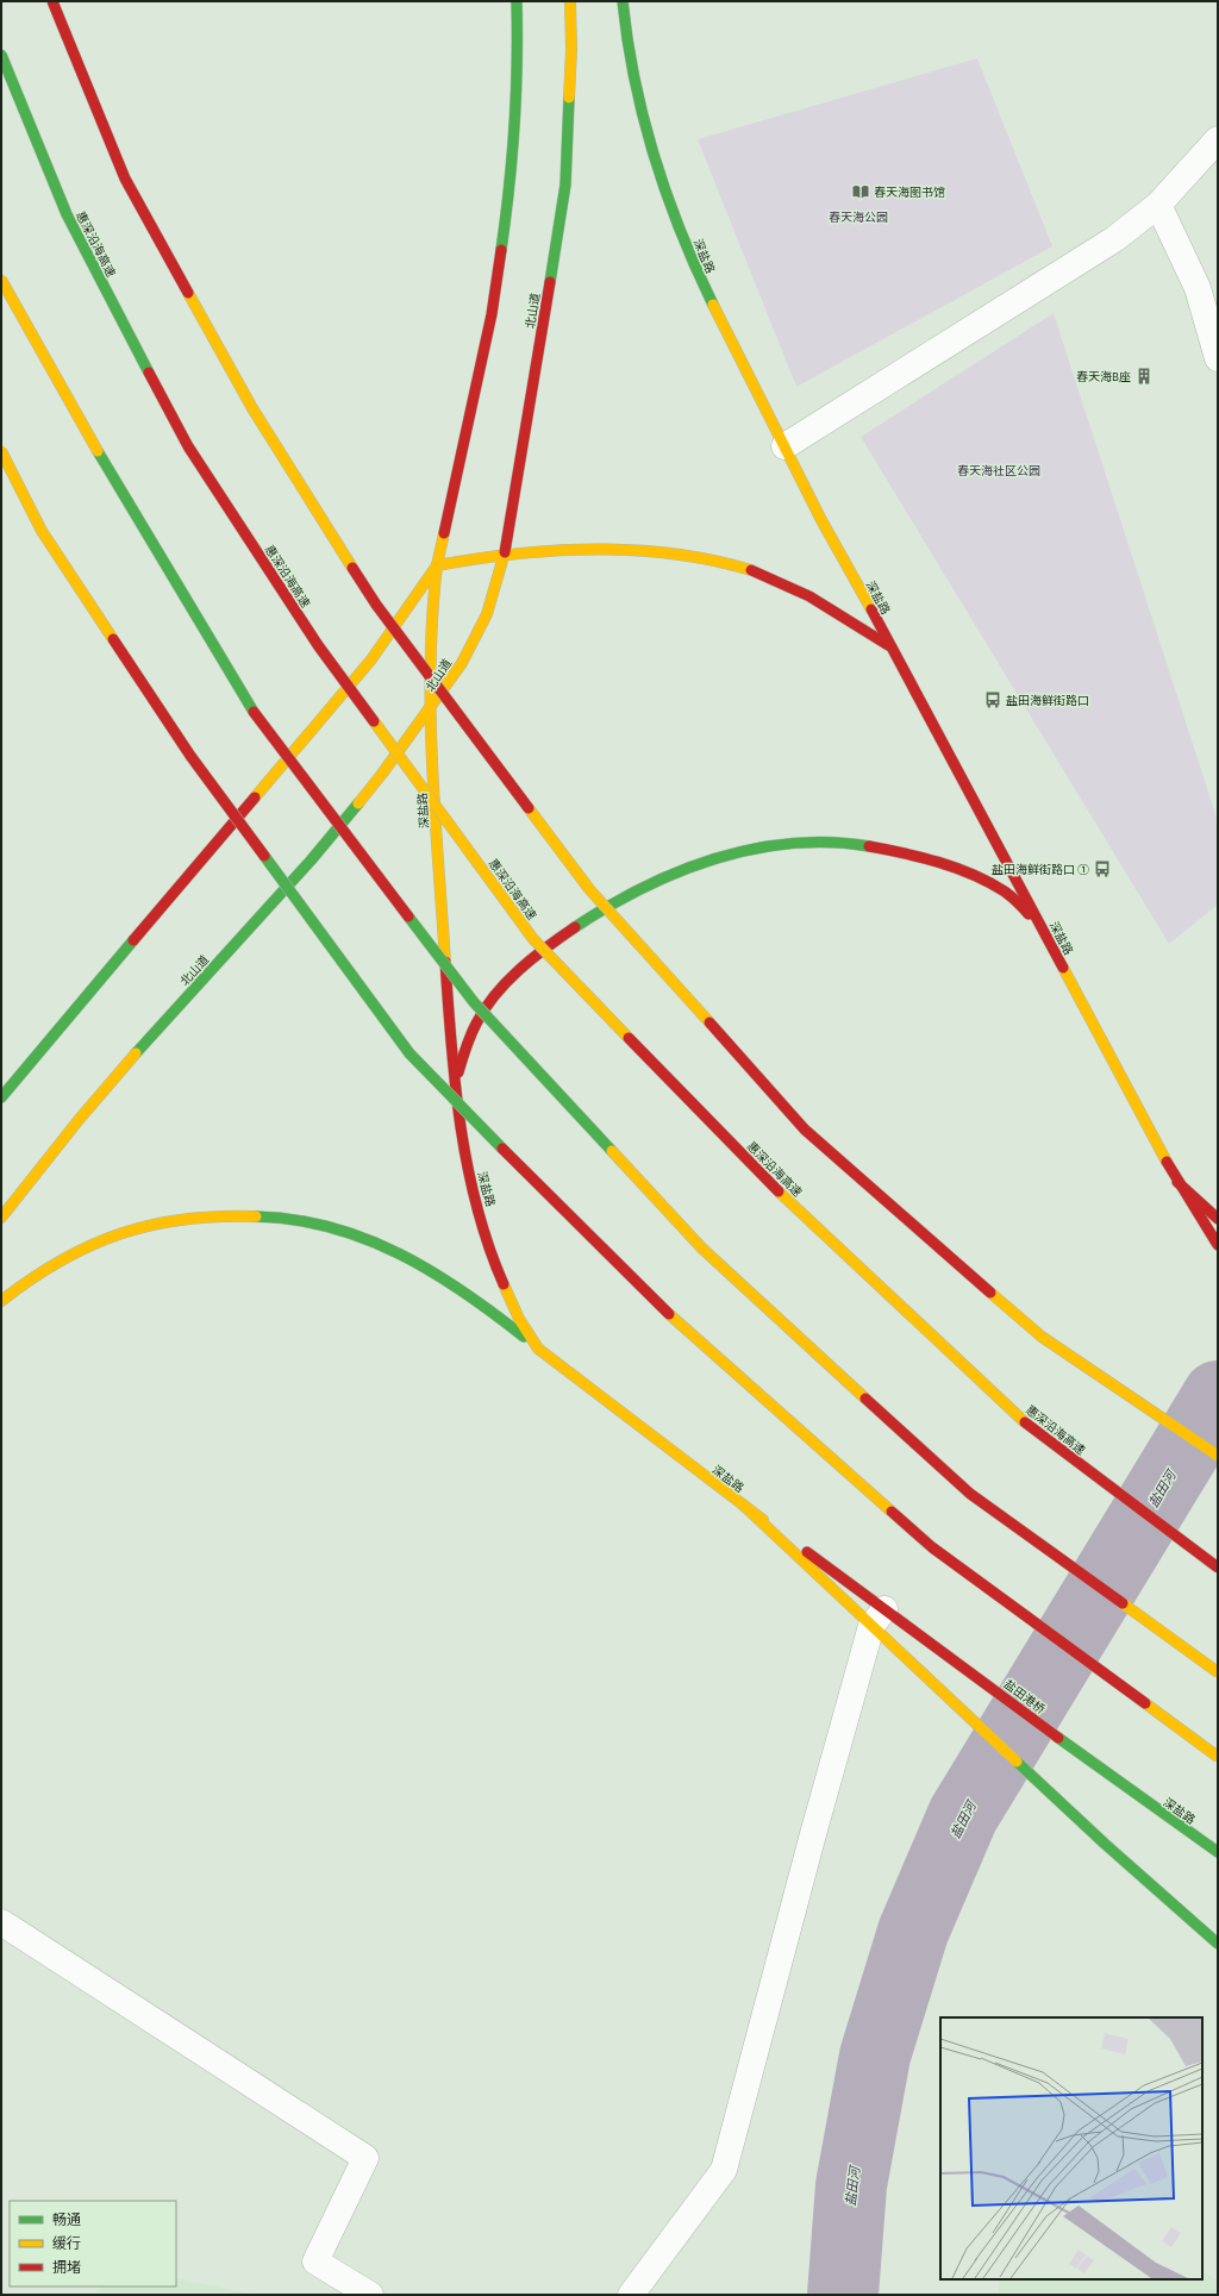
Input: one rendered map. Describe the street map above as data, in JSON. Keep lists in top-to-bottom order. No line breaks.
{"streets":{"main road":["惠深沿海高速","深盐路","北山道","盐田港桥"]},"crossings":[["深盐路","北山道"],["深盐路","盐田港桥"]],"water":["盐田河"],"parks":["春天海公园","春天海社区公园"],"places":{"library":["春天海图书馆"],"building":["春天海B座"],"bus stop":["盐田海鲜街路口","盐田海鲜街路口 ①"]},"legend":["畅通","缓行","拥堵"]}
